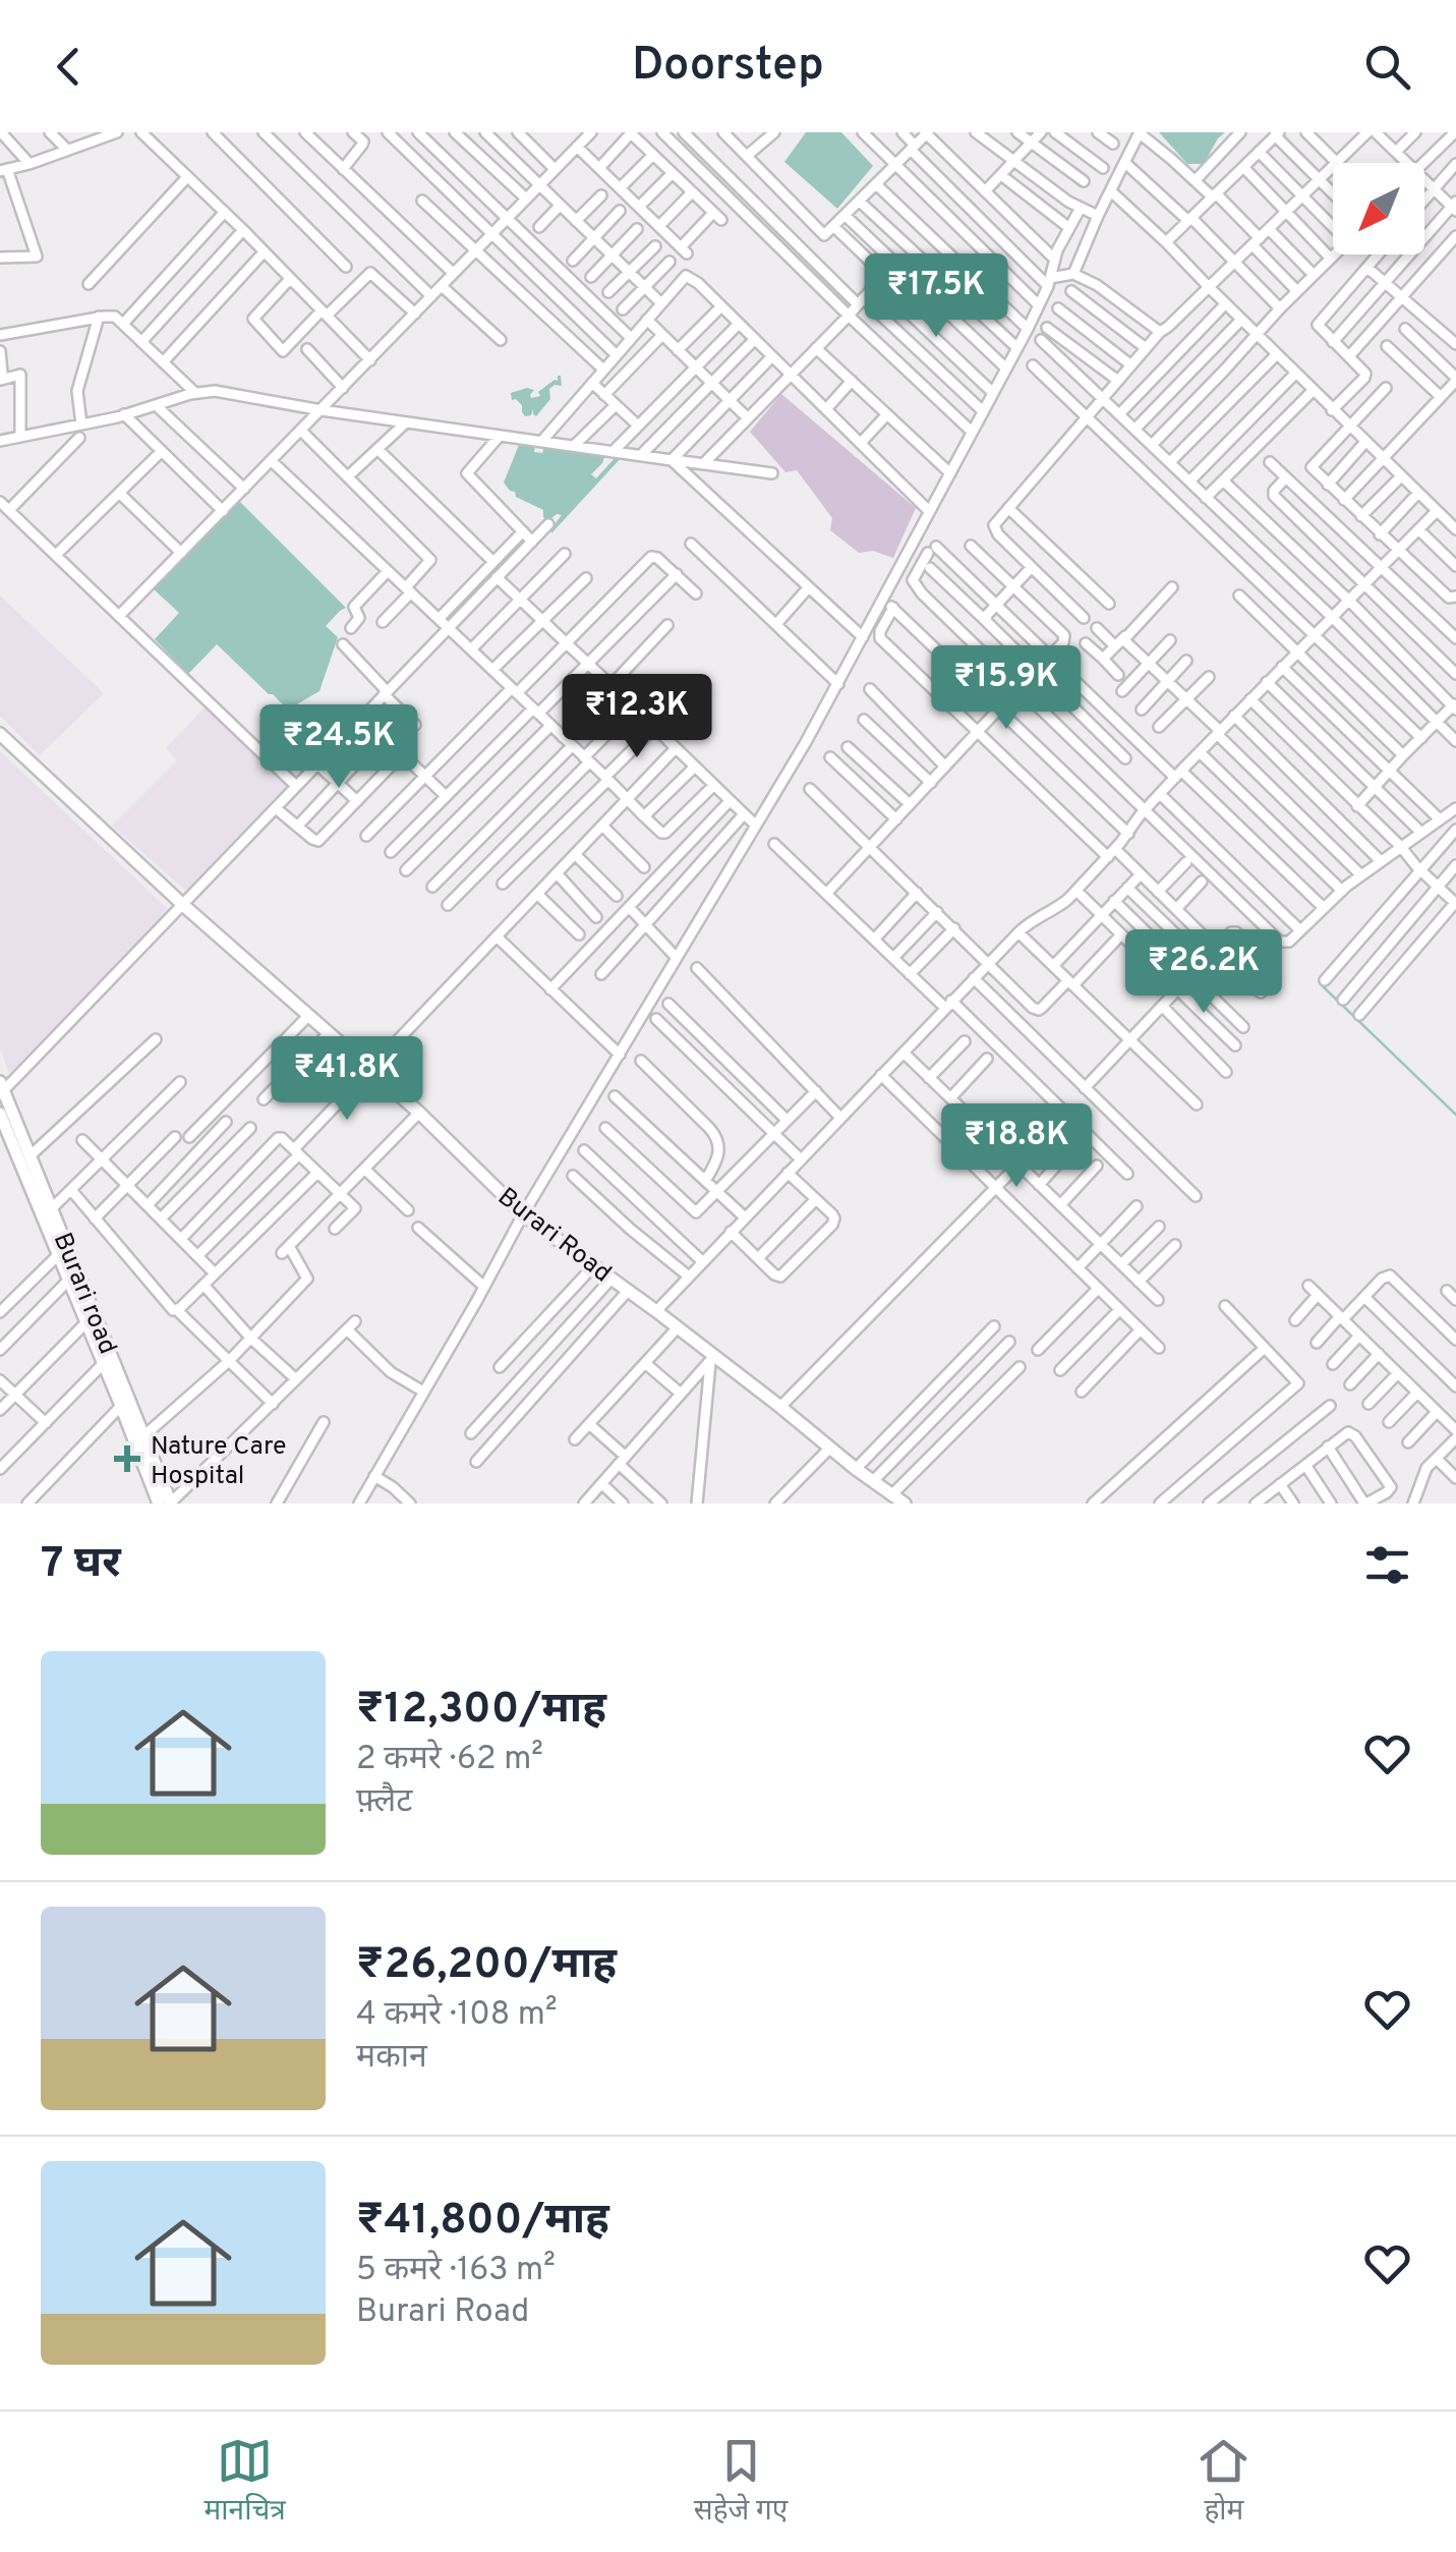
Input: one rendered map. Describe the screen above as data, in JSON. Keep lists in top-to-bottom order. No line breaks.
{"streets":{"main road":["Burari Road","Burari road"]},"places":{"health":["Nature Care Hospital"]},"north":"bottom left","page":{"header":"Doorstep","price":["₹17.5K","₹15.9K","₹12.3K","₹24.5K","₹26.2K","₹41.8K","₹18.8K"],"heading":"7 घर","list":[{"name":"₹12,300/माह","note":"2 कमरे · 62 m² · फ़्लैट"},{"name":"₹26,200/माह","note":"4 कमरे · 108 m² · मकान"},{"name":"₹41,800/माह","note":"5 कमरे · 163 m² · Burari Road"}],"tabs":["मानचित्र","सहेजे गए","होम"]}}
